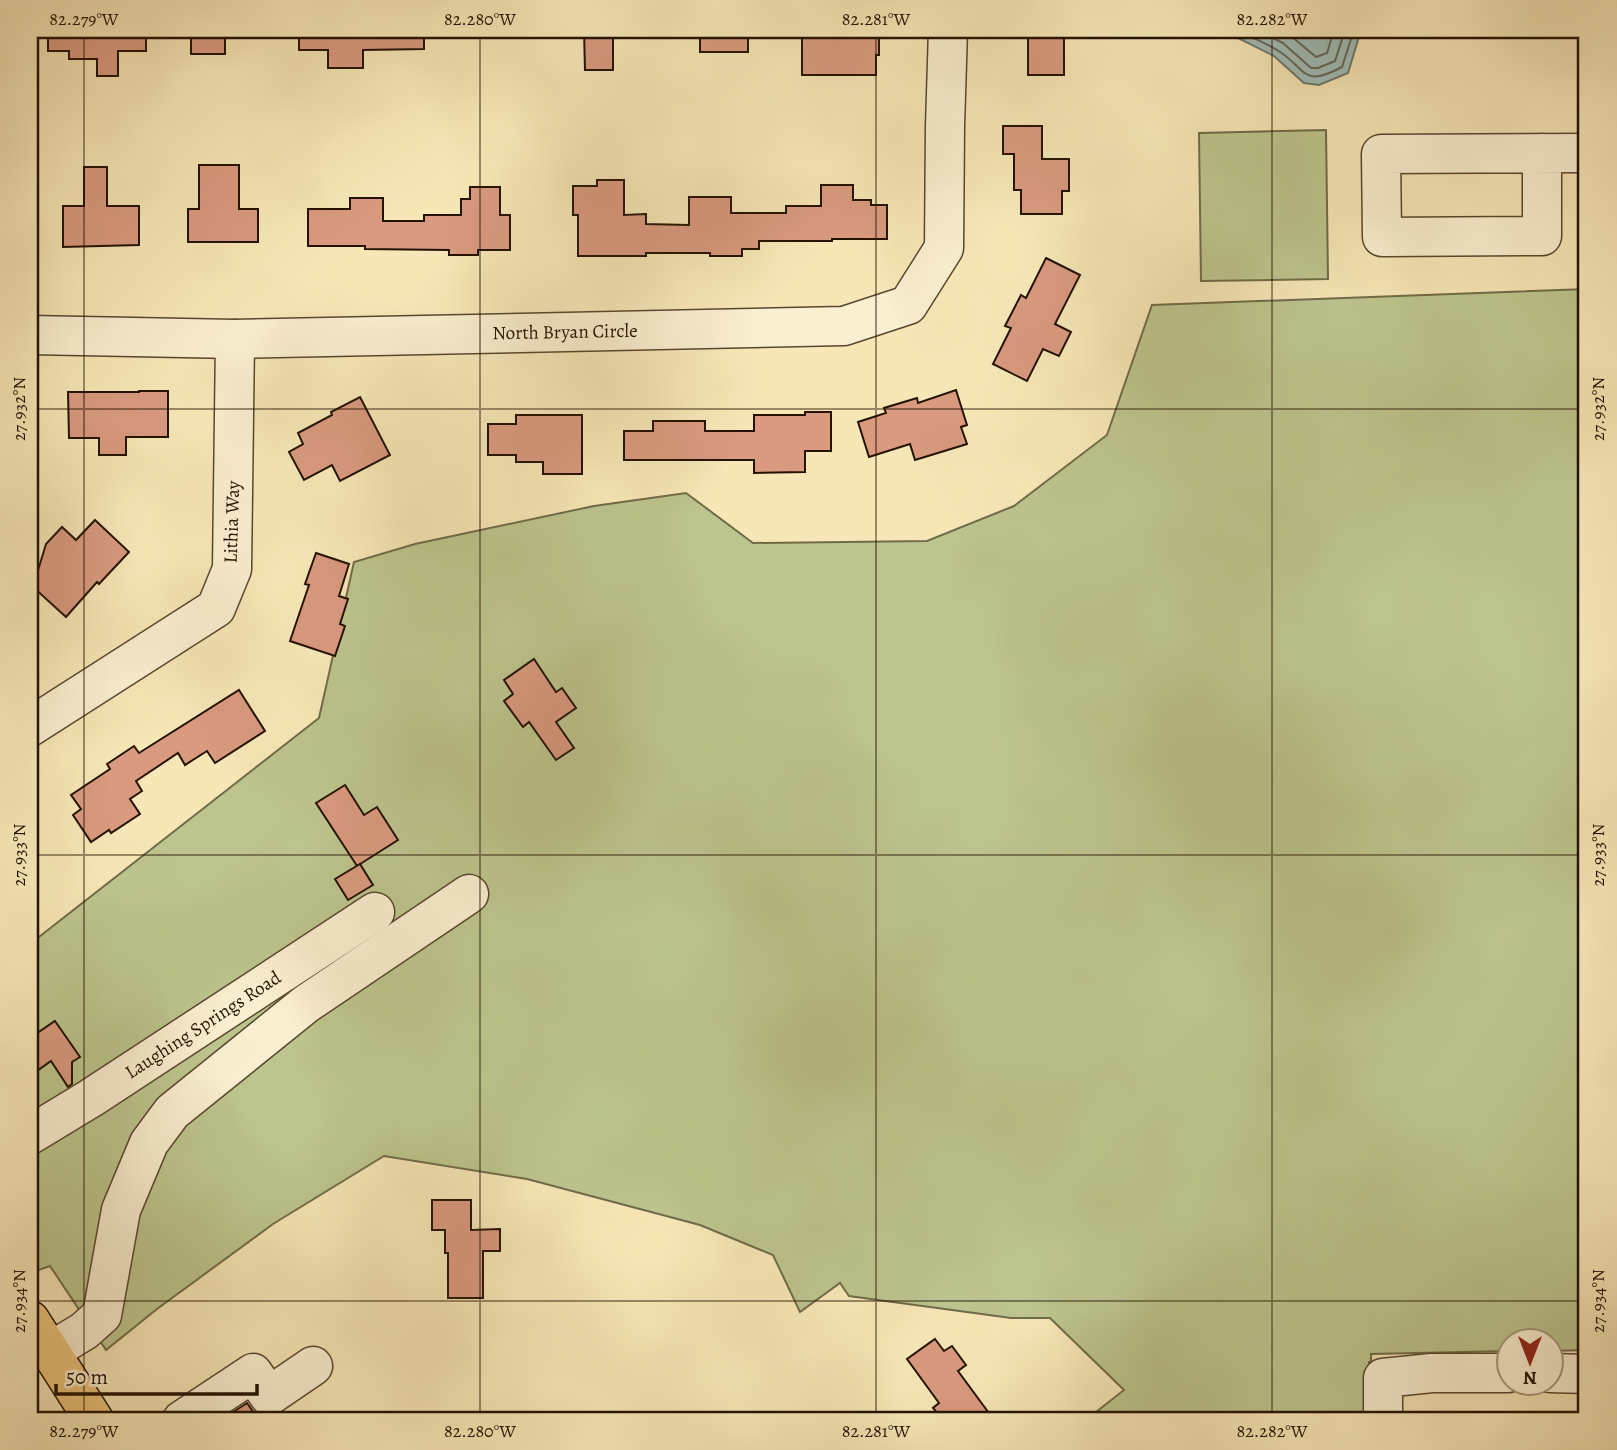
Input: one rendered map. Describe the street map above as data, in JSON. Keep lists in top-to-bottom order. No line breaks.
{"streets":{"street":["North Bryan Circle","Lithia Way","Laughing Springs Road"]},"crossings":[["North Bryan Circle","Lithia Way"]],"scale_bar":"50 m","north":"bottom","coordinates":["82.279°W","82.280°W","82.281°W","82.282°W","27.932°N","27.933°N","27.934°N"]}
